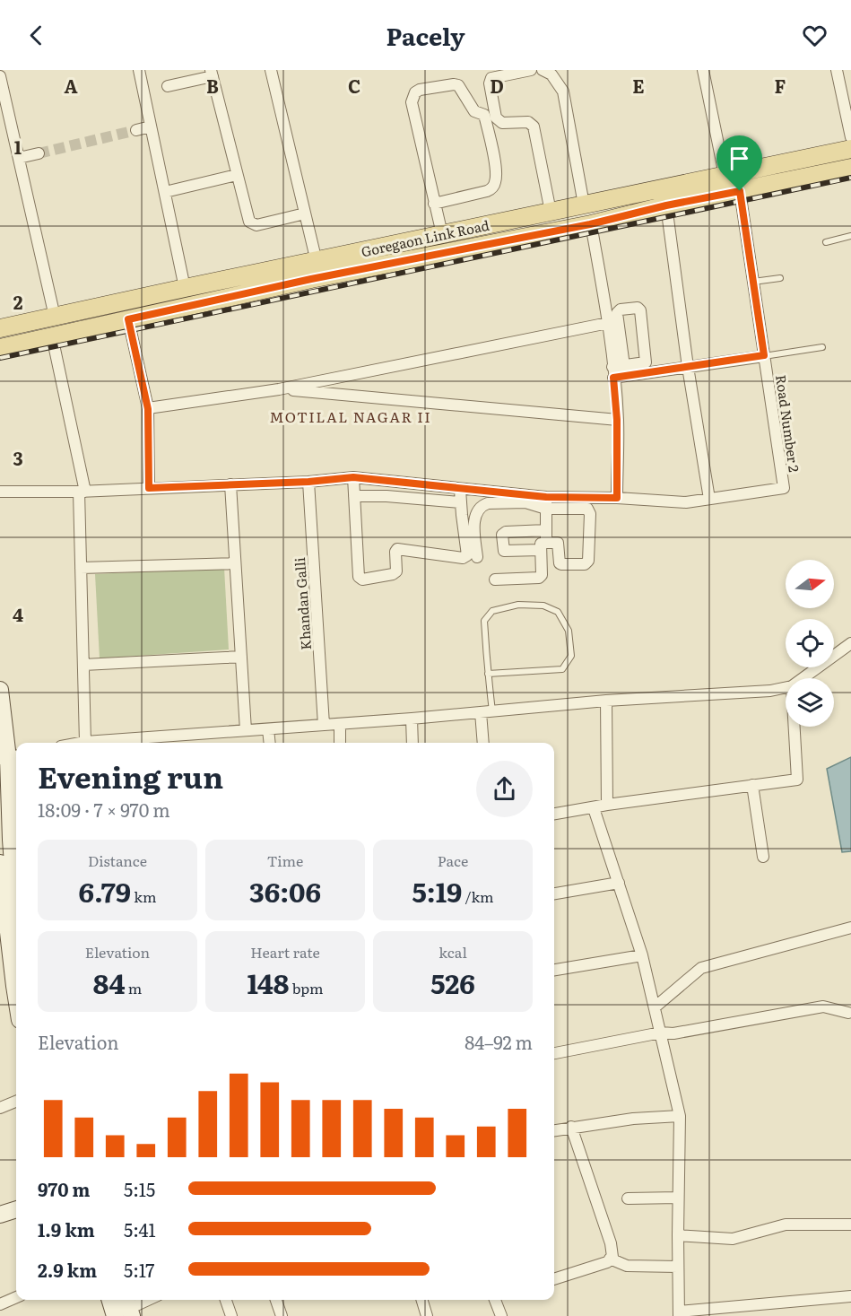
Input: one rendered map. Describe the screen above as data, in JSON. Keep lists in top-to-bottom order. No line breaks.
{"streets":{"main road":["Goregaon Link Road"],"street":["Road Number 2","Khandan Galli"]},"crossings":[["Road Number 2","Khandan Galli"]],"districts":["MOTILAL NAGAR II"],"north":"right","page":{"header":"Pacely","heading":["Evening run","18:09 · 7 × 970 m"],"stats":[["Distance","6.79 km"],["Time","36:06"],["Pace","5:19 /km"],["Elevation","84 m"],["Heart rate","148 bpm"],["kcal","526"]],"chart":["Elevation","84–92 m"],"list":[{"name":"970 m","note":"5:15"},{"name":"1.9 km","note":"5:41"},{"name":"2.9 km","note":"5:17"}]},"grid":{"columns":["A","B","C","D","E","F"],"rows":["1","2","3","4"]}}
